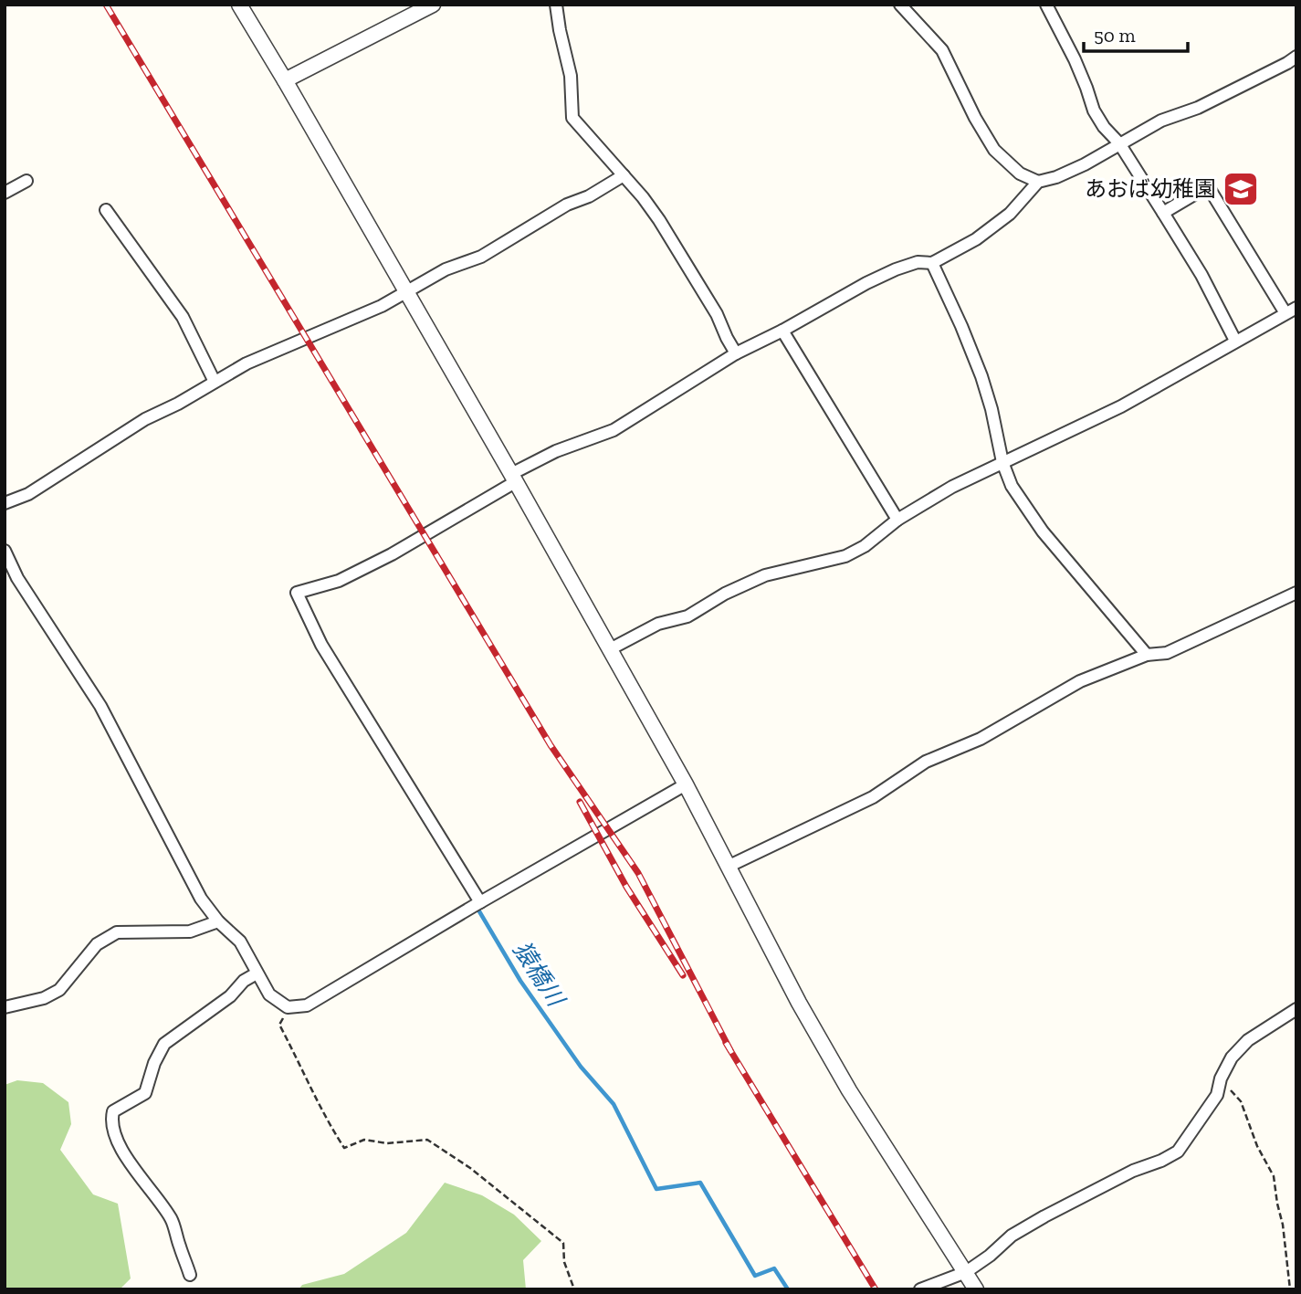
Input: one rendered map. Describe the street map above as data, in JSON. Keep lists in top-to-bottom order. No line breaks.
{"water":["猿橋川"],"places":{"school or university":["あおば幼稚園"]},"scale_bar":"50 m"}
